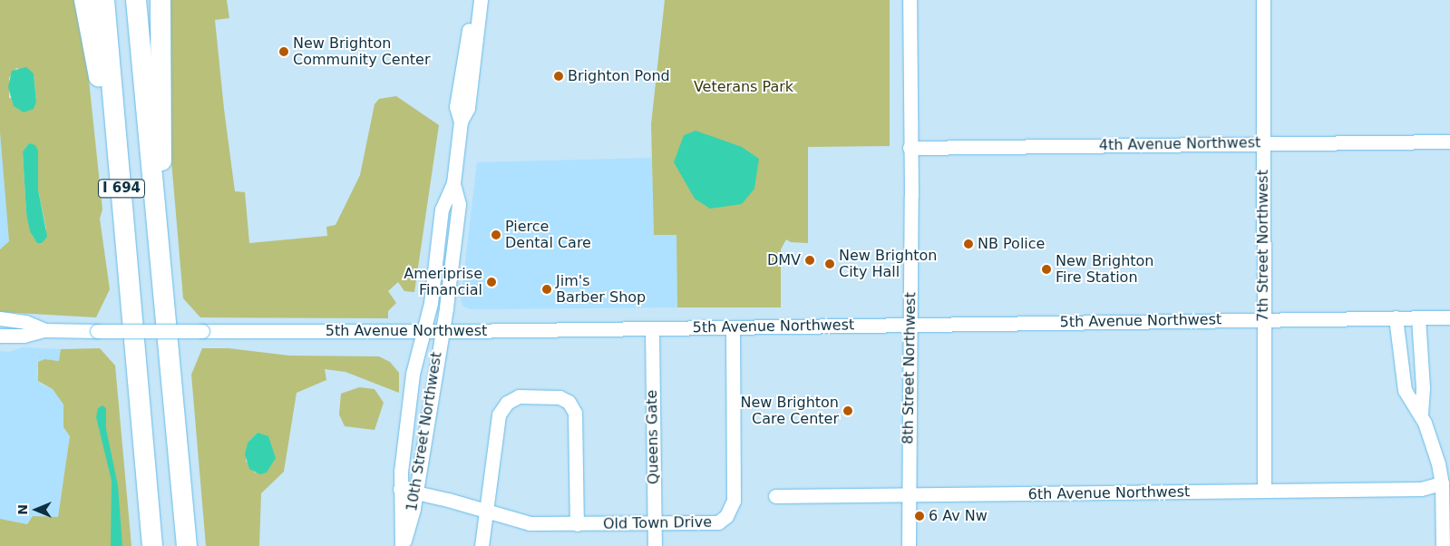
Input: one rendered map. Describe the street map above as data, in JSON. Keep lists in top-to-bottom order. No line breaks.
{"streets":{"highway":["I 694"],"street":["4th Avenue Northwest","7th Street Northwest","5th Avenue Northwest","8th Street Northwest","10th Street Northwest","Queens Gate","6th Avenue Northwest","Old Town Drive"]},"crossings":[["4th Avenue Northwest","7th Street Northwest"],["4th Avenue Northwest","8th Street Northwest"],["7th Street Northwest","5th Avenue Northwest"],["7th Street Northwest","6th Avenue Northwest"],["5th Avenue Northwest","8th Street Northwest"],["5th Avenue Northwest","10th Street Northwest"],["5th Avenue Northwest","Queens Gate"],["5th Avenue Northwest","Old Town Drive"],["8th Street Northwest","6th Avenue Northwest"],["10th Street Northwest","Old Town Drive"],["Queens Gate","Old Town Drive"]],"parks":["Veterans Park"],"places":["New Brighton Community Center","Brighton Pond","Pierce Dental Care","NB Police","DMV","New Brighton City Hall","New Brighton Fire Station","Ameriprise Financial","Jim's Barber Shop","New Brighton Care Center","6 Av Nw"],"north":"left"}
